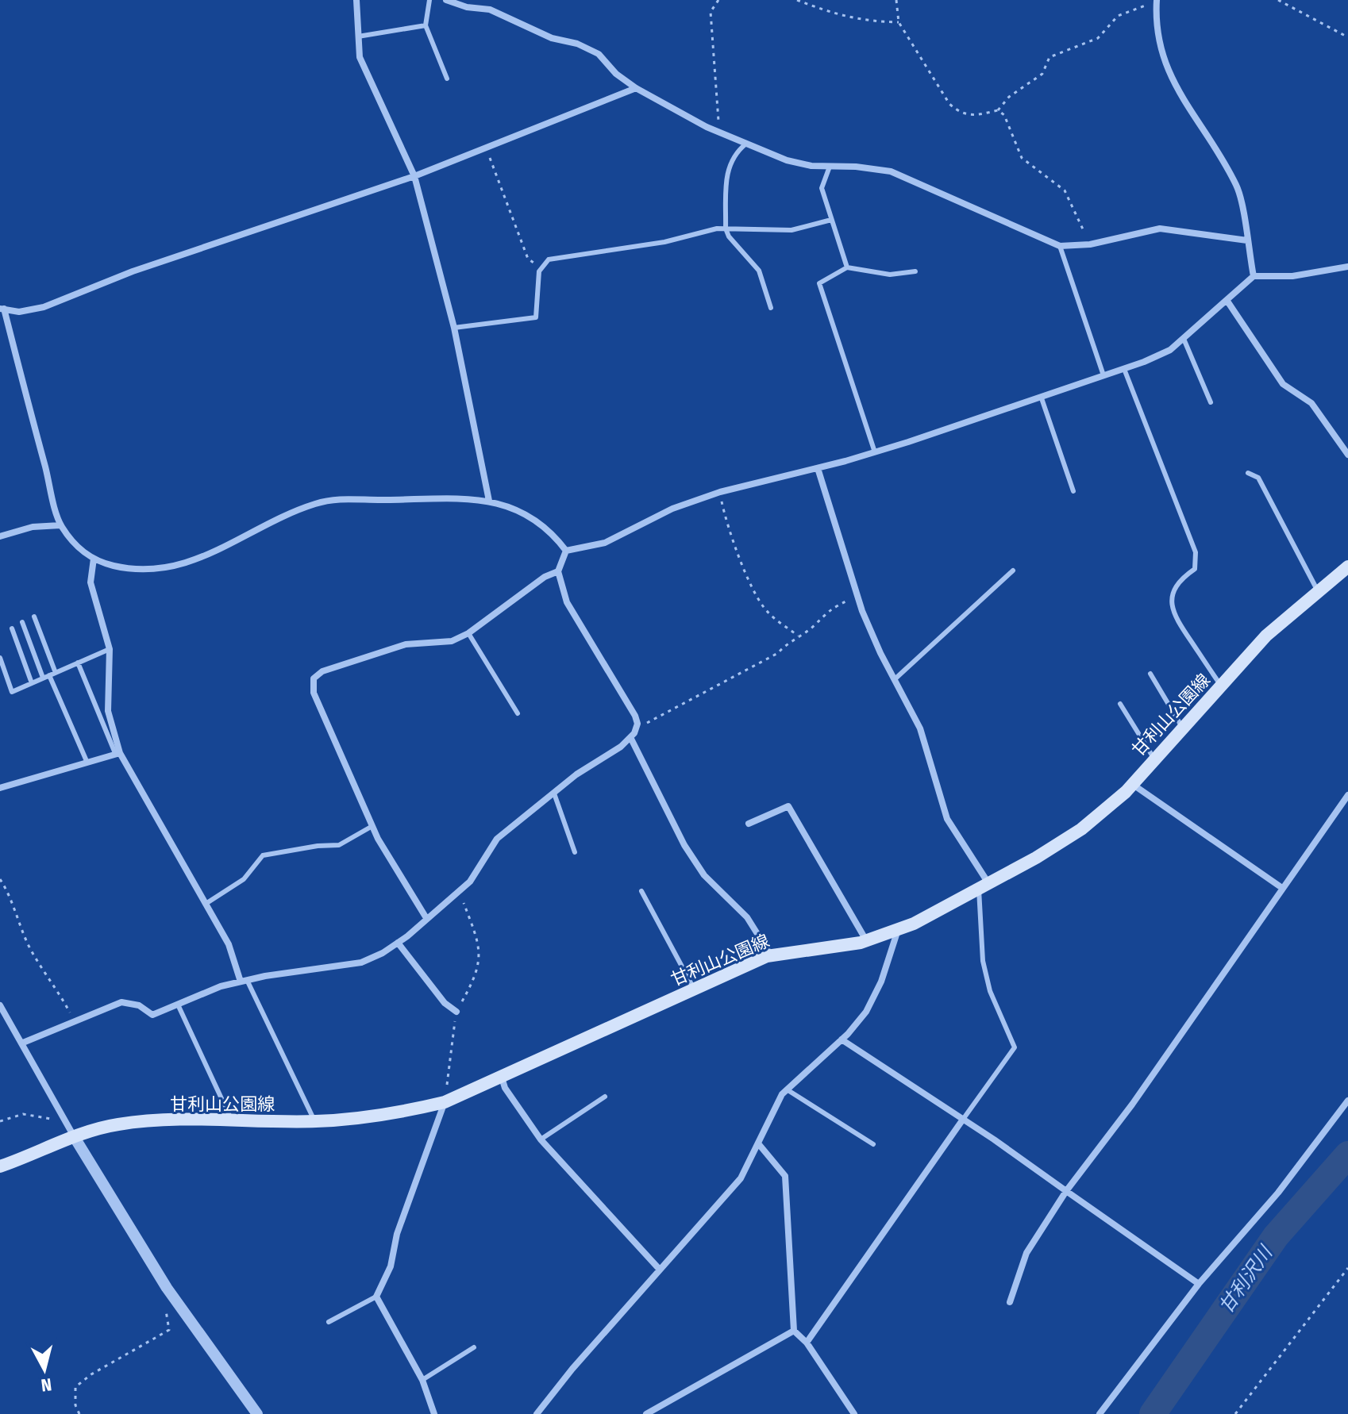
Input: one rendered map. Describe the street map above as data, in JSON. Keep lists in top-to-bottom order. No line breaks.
{"streets":{"main road":["甘利山公園線"]},"water":["甘利沢川"],"north":"bottom"}
